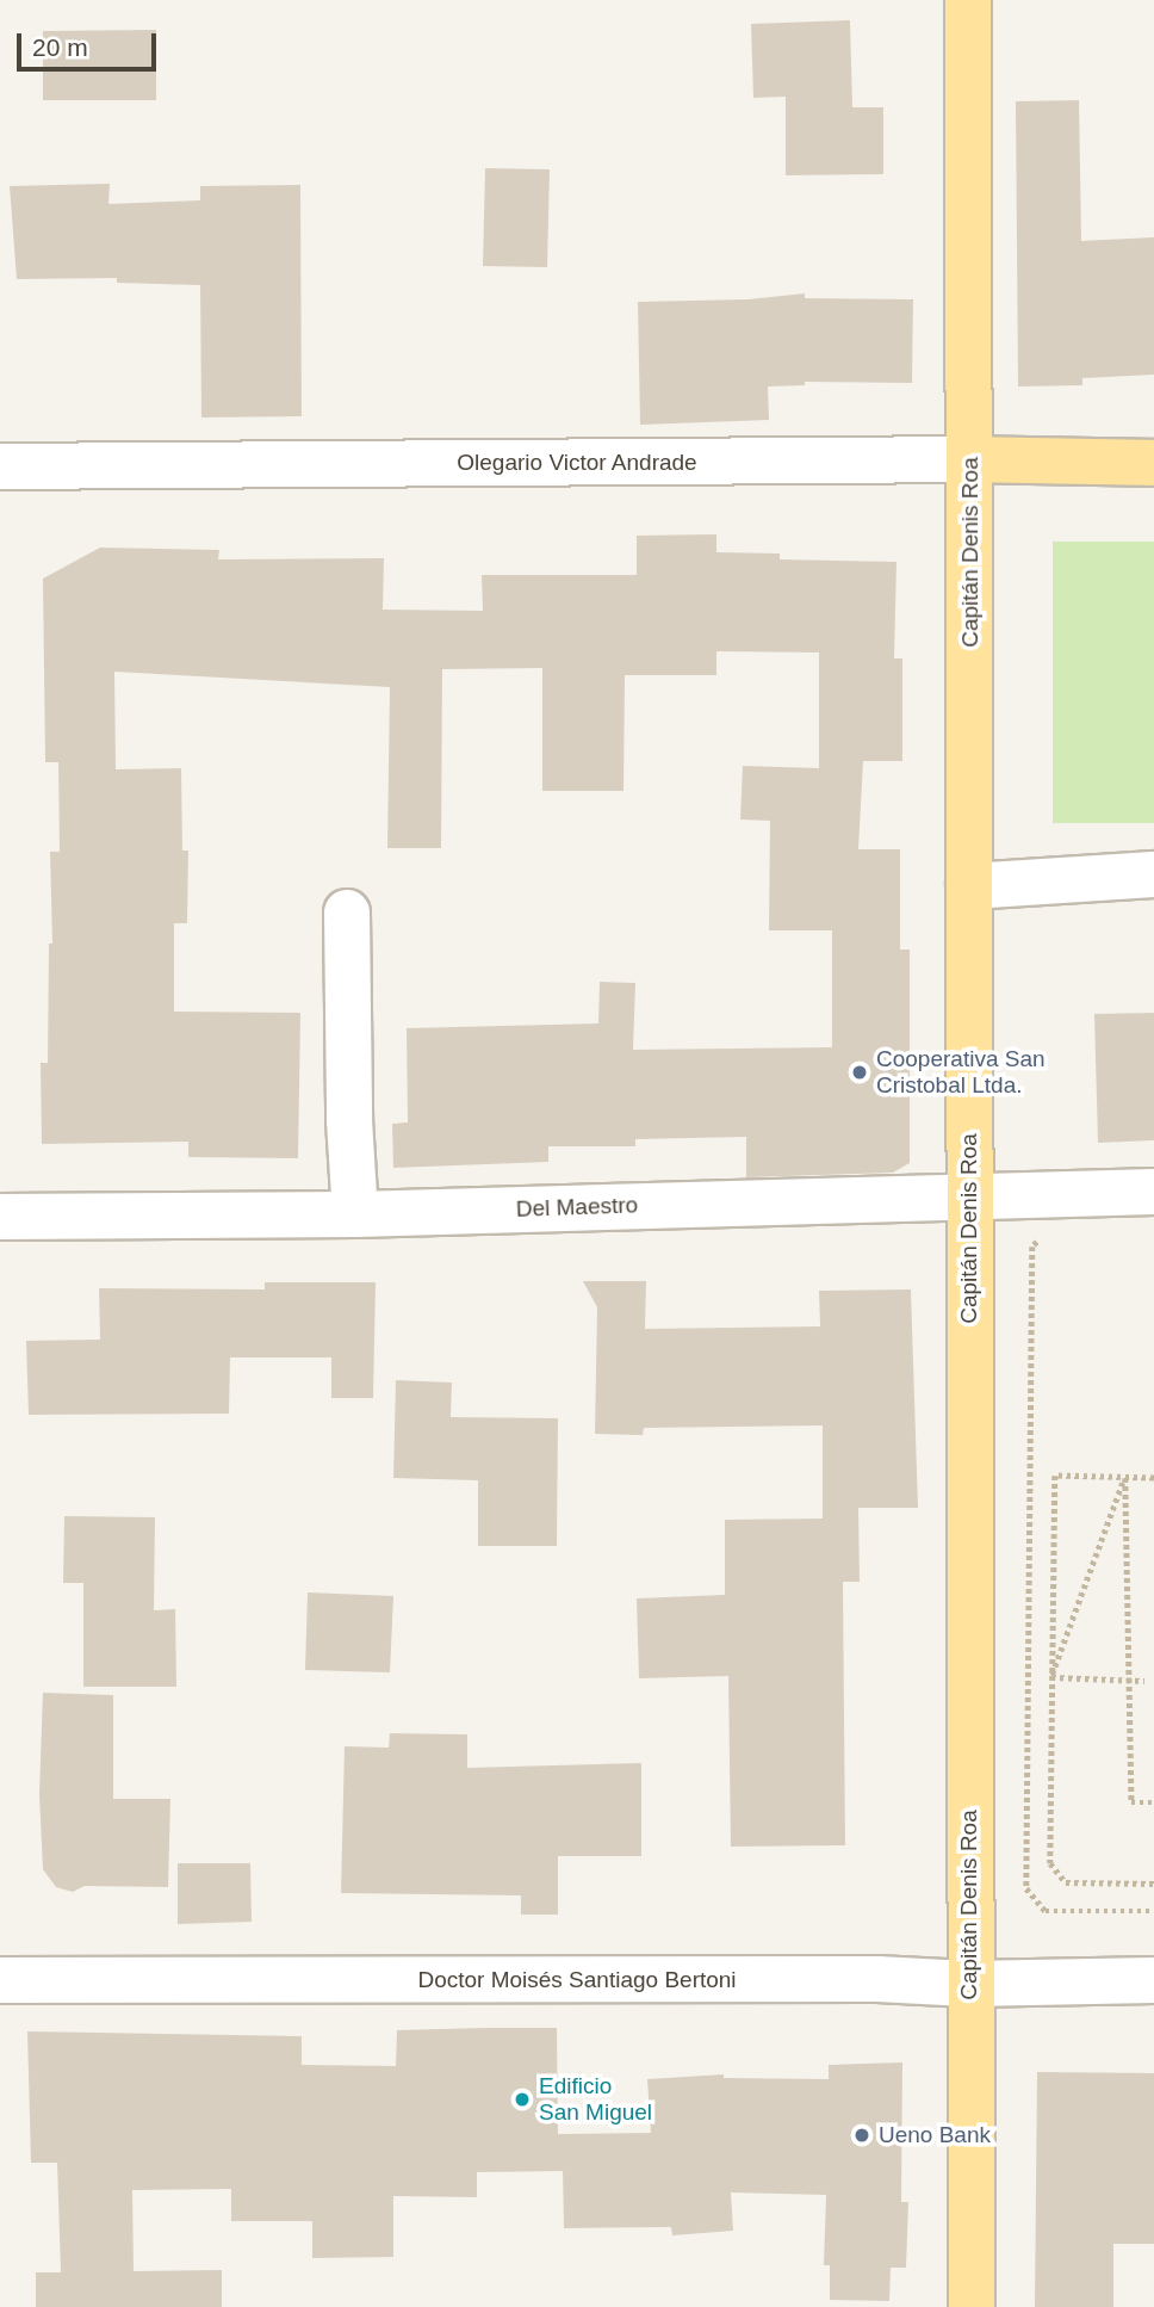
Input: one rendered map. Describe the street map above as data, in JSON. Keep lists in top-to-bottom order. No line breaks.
{"streets":{"main road":["Olegario Victor Andrade","Capitán Denis Roa"],"street":["Del Maestro","Doctor Moisés Santiago Bertoni"]},"crossings":[["Olegario Victor Andrade","Capitán Denis Roa"],["Capitán Denis Roa","Del Maestro"],["Capitán Denis Roa","Doctor Moisés Santiago Bertoni"]],"places":["Cooperativa San Cristobal Ltda.","Edificio San Miguel","Ueno Bank"],"scale_bar":"20 m"}
